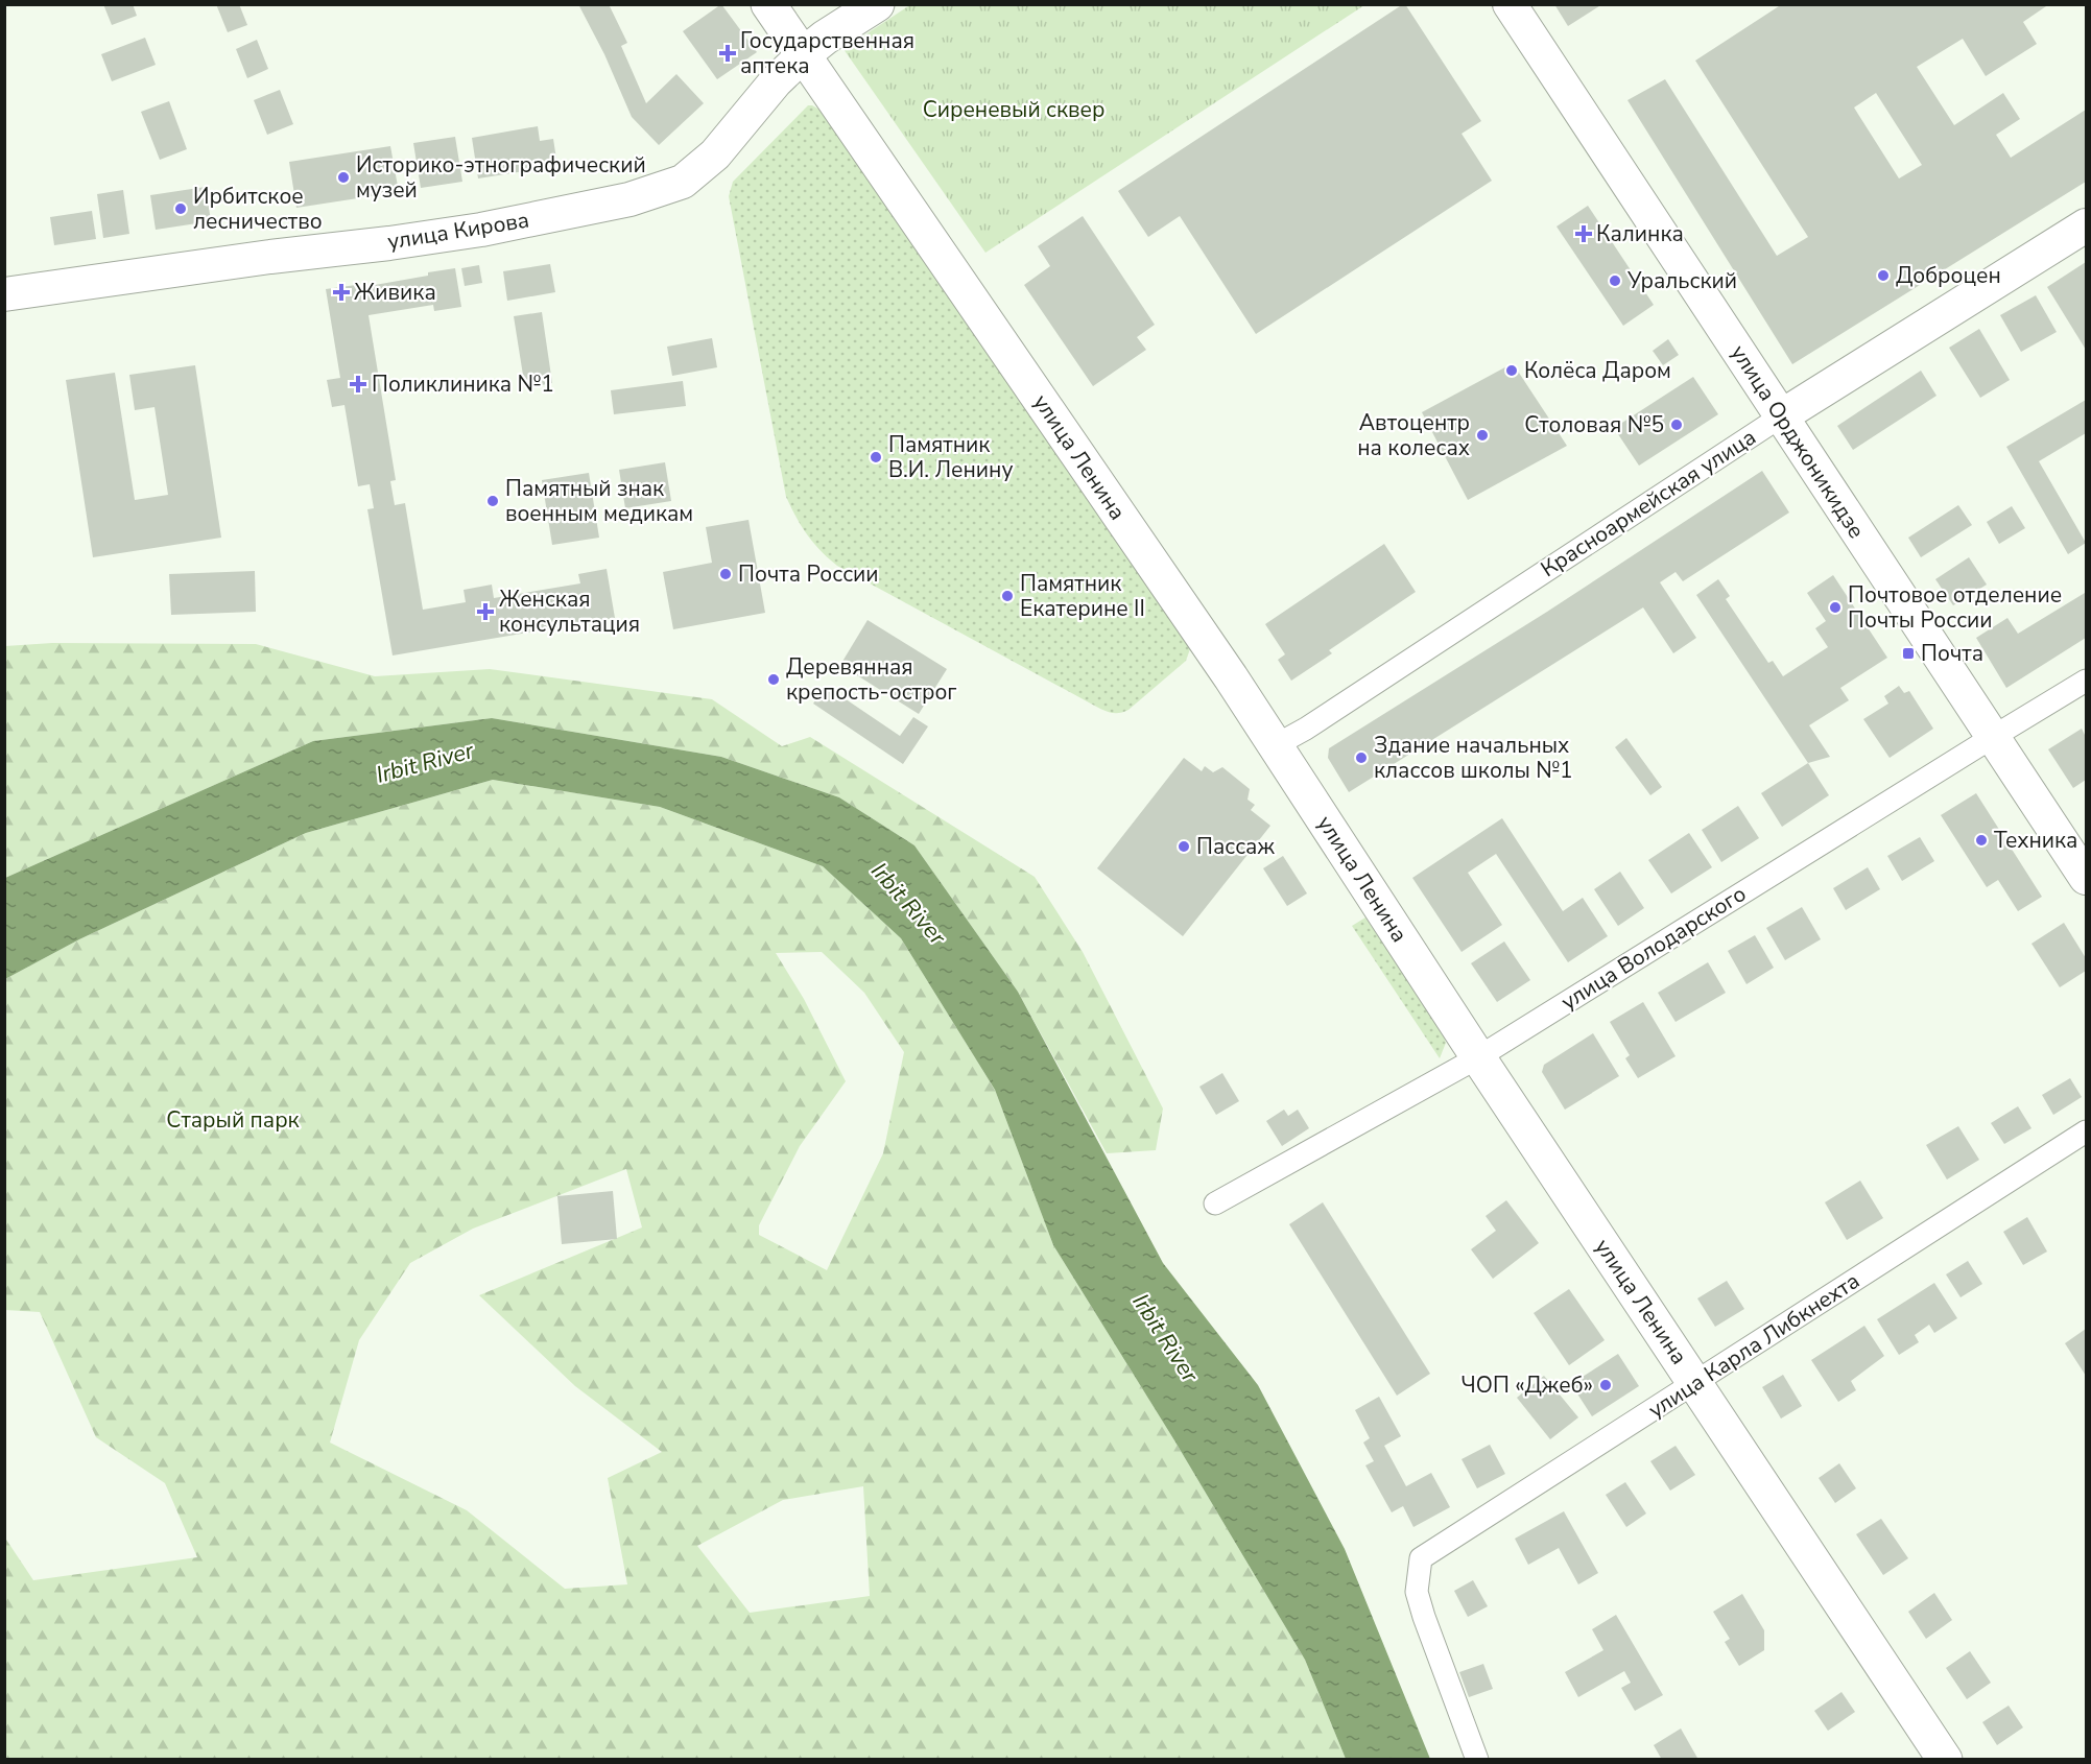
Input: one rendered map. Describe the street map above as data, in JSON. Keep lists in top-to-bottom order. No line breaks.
{"streets":{"main road":["улица Кирова","улица Ленина"],"street":["улица Орджоникидзе","Красноармейская улица","улица Володарского","улица Карла Либкнехта"]},"crossings":[["улица Кирова","улица Ленина"],["улица Орджоникидзе","Красноармейская улица"],["улица Орджоникидзе","улица Володарского"],["улица Ленина","Красноармейская улица"],["улица Ленина","улица Володарского"],["улица Ленина","улица Карла Либкнехта"]],"water":["Irbit River"],"parks":["Сиреневый сквер","Старый парк"],"places":{"health":["Государственная аптека","Калинка","Живика","Поликлиника №1","Женская консультация"],"other":["Историко-этнографический музей","Ирбитское лесничество","Доброцен","Уральский","Колёса Даром","Столовая №5","Автоцентр на колесах","Памятник В.И. Ленину","Памятный знак военным медикам","Почта России","Памятник Екатерине II","Почтовое отделение Почты России","Деревянная крепость-острог","Здание начальных классов школы №1","Техника","Пассаж","ЧОП «Джеб»"],"transit":["Почта"]}}
